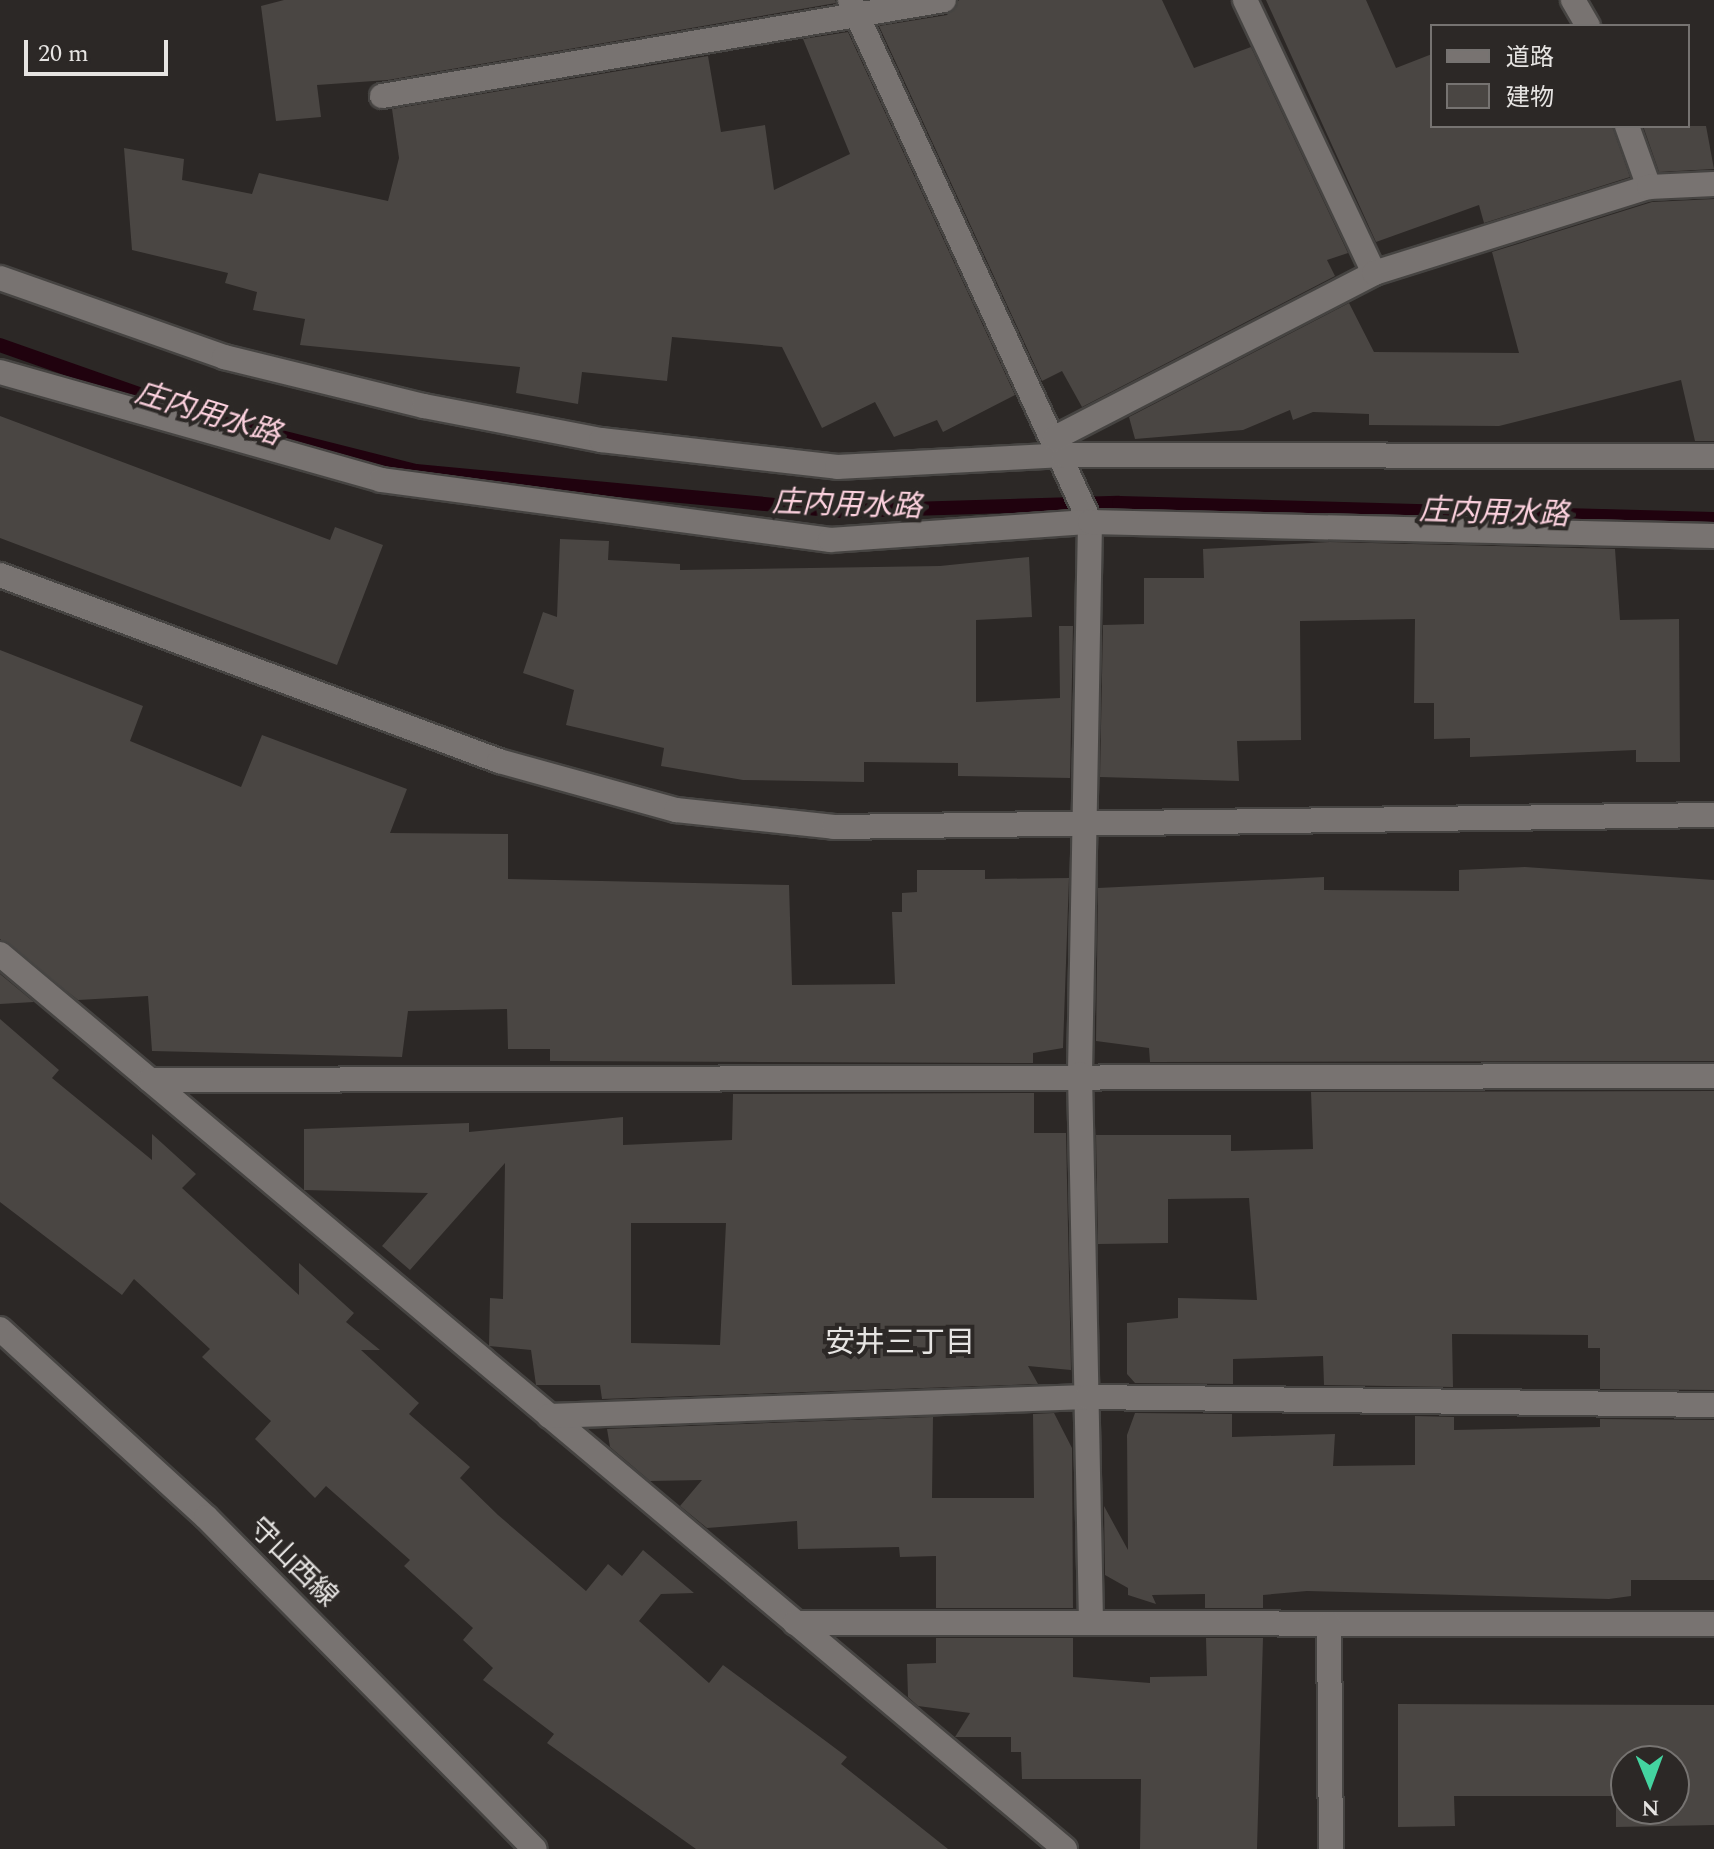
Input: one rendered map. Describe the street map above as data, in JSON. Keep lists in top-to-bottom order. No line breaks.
{"streets":{"street":["守山西線"]},"districts":["安井三丁目"],"water":["庄内用水路"],"legend":["道路","建物"],"scale_bar":"20 m","north":"bottom"}
